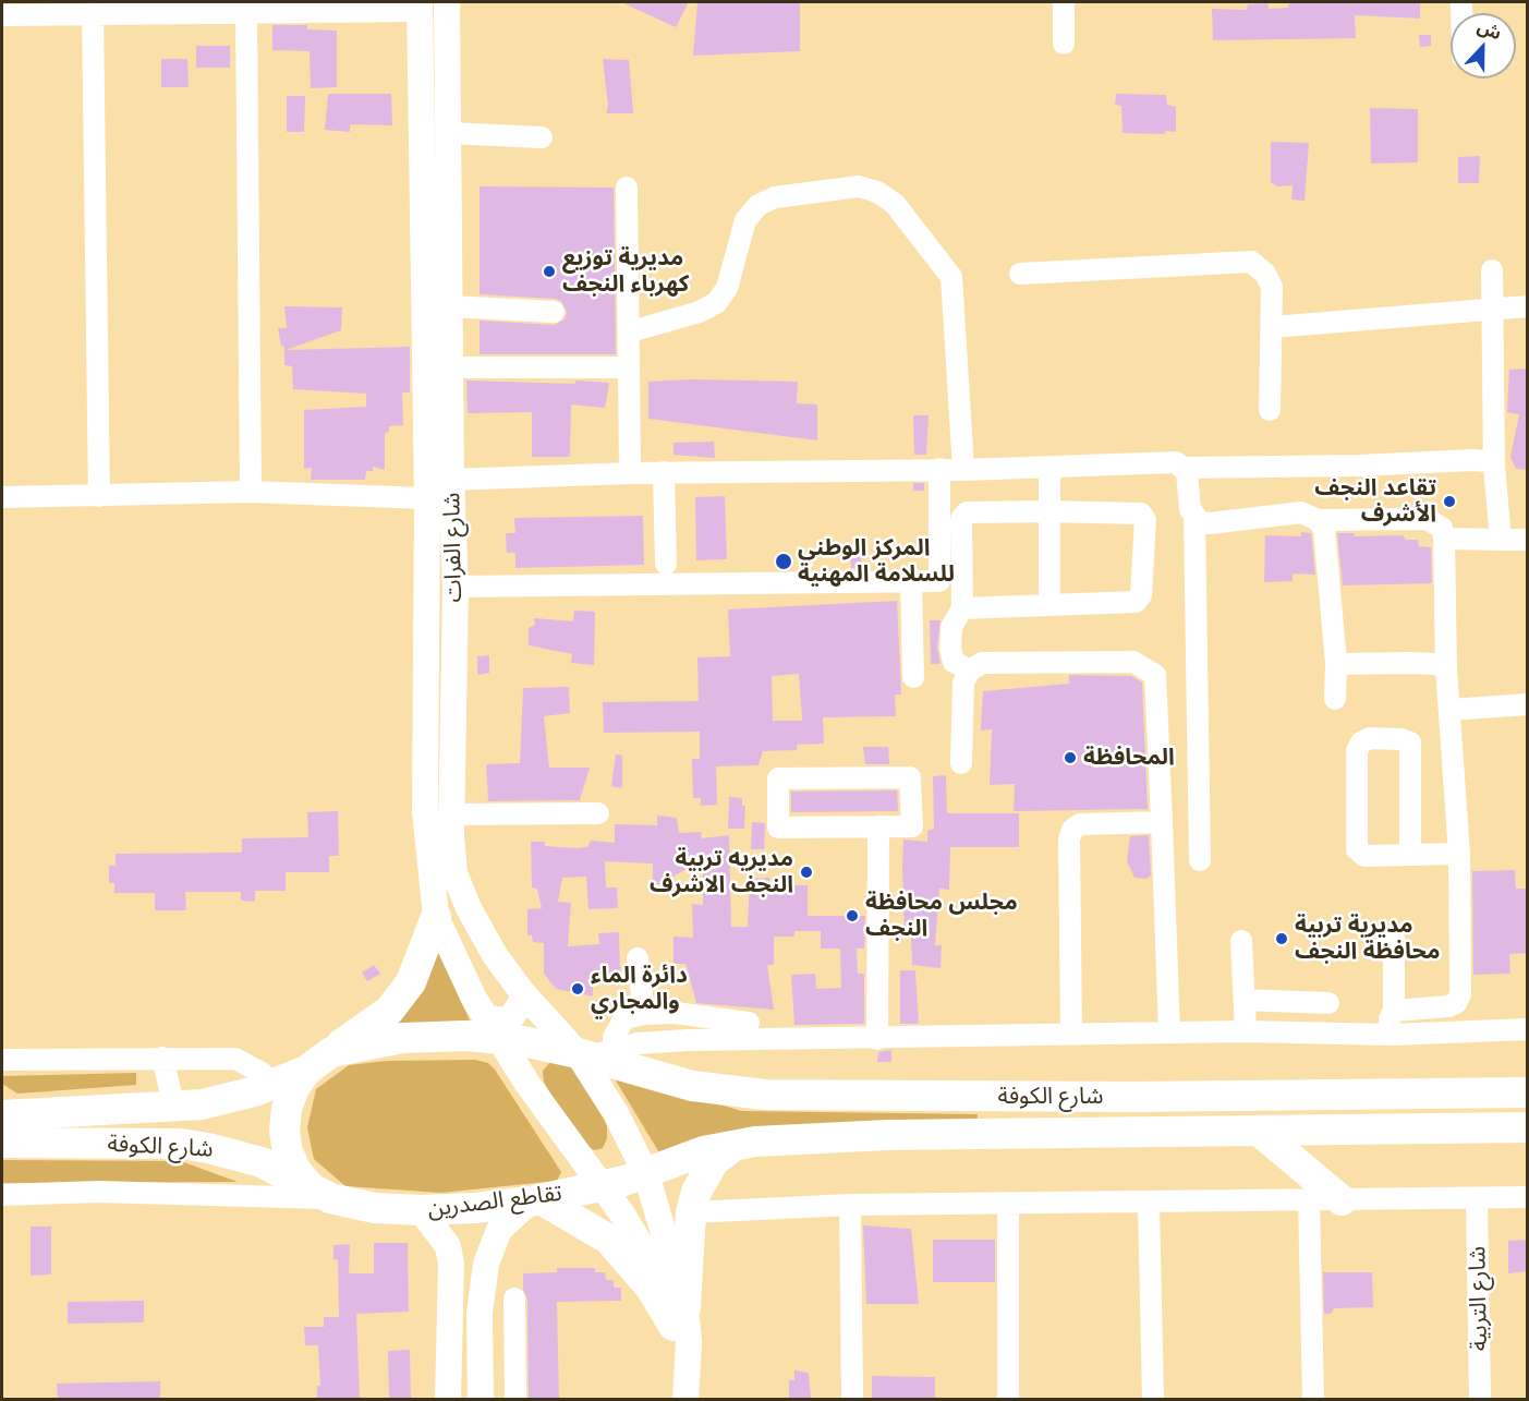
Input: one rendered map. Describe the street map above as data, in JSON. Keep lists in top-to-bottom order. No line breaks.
{"streets":{"highway":["شارع الكوفة","تقاطع الصدرين"],"main road":["شارع الفرات"],"street":["شارع التربية"]},"crossings":[["شارع الفرات","شارع الكوفة"],["شارع الفرات","تقاطع الصدرين"],["شارع الكوفة","تقاطع الصدرين"]],"places":["مديرية توزيع كهرباء النجف","تقاعد النجف الأشرف","المركز الوطني للسلامة المهنية","المحافظة","مديريه تربية النجف الاشرف","مجلس محافظة النجف","مديرية تربية محافظة النجف","دائرة الماء والمجاري"],"north":"top"}
